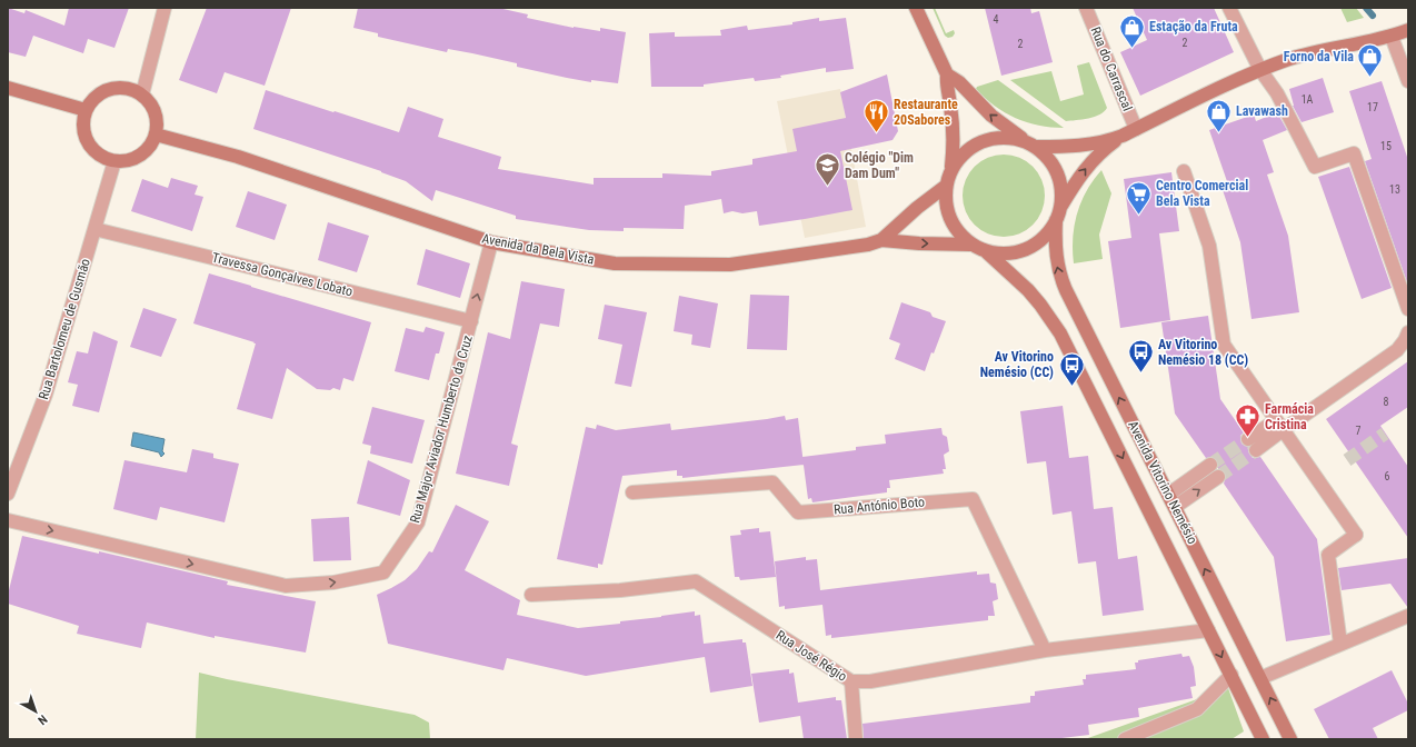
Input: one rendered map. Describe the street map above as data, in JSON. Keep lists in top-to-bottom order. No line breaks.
{"streets":{"street":["Rua do Carrascal","Avenida da Bela Vista","Travessa Gonçalves Lobato","Rua Bartolomeu de Gusmão","Rua Major Aviador Humberto da Cruz","Avenida Vitorino Nemésio","Rua António Boto","Rua José Régio"]},"crossings":[["Avenida da Bela Vista","Rua Bartolomeu de Gusmão"],["Avenida da Bela Vista","Rua Major Aviador Humberto da Cruz"],["Avenida da Bela Vista","Avenida Vitorino Nemésio"],["Travessa Gonçalves Lobato","Rua Bartolomeu de Gusmão"],["Travessa Gonçalves Lobato","Rua Major Aviador Humberto da Cruz"],["Avenida Vitorino Nemésio","Rua José Régio"],["Rua António Boto","Rua José Régio"]],"places":{"shop":["Estação da Fruta","Forno da Vila","Lavawash"],"restaurant":["Restaurante 20Sabores"],"school or university":["Colégio \"Dim Dam Dum\""],"supermarket":["Centro Comercial Bela Vista"],"bus stop":["Av Vitorino Nemésio 18 (CC)","Av Vitorino Nemésio (CC)"],"pharmacy":["Farmácia Cristina"]},"house_numbers":["4","2","2","1A","17","15","13","8","7","6"],"north":"bottom right"}
